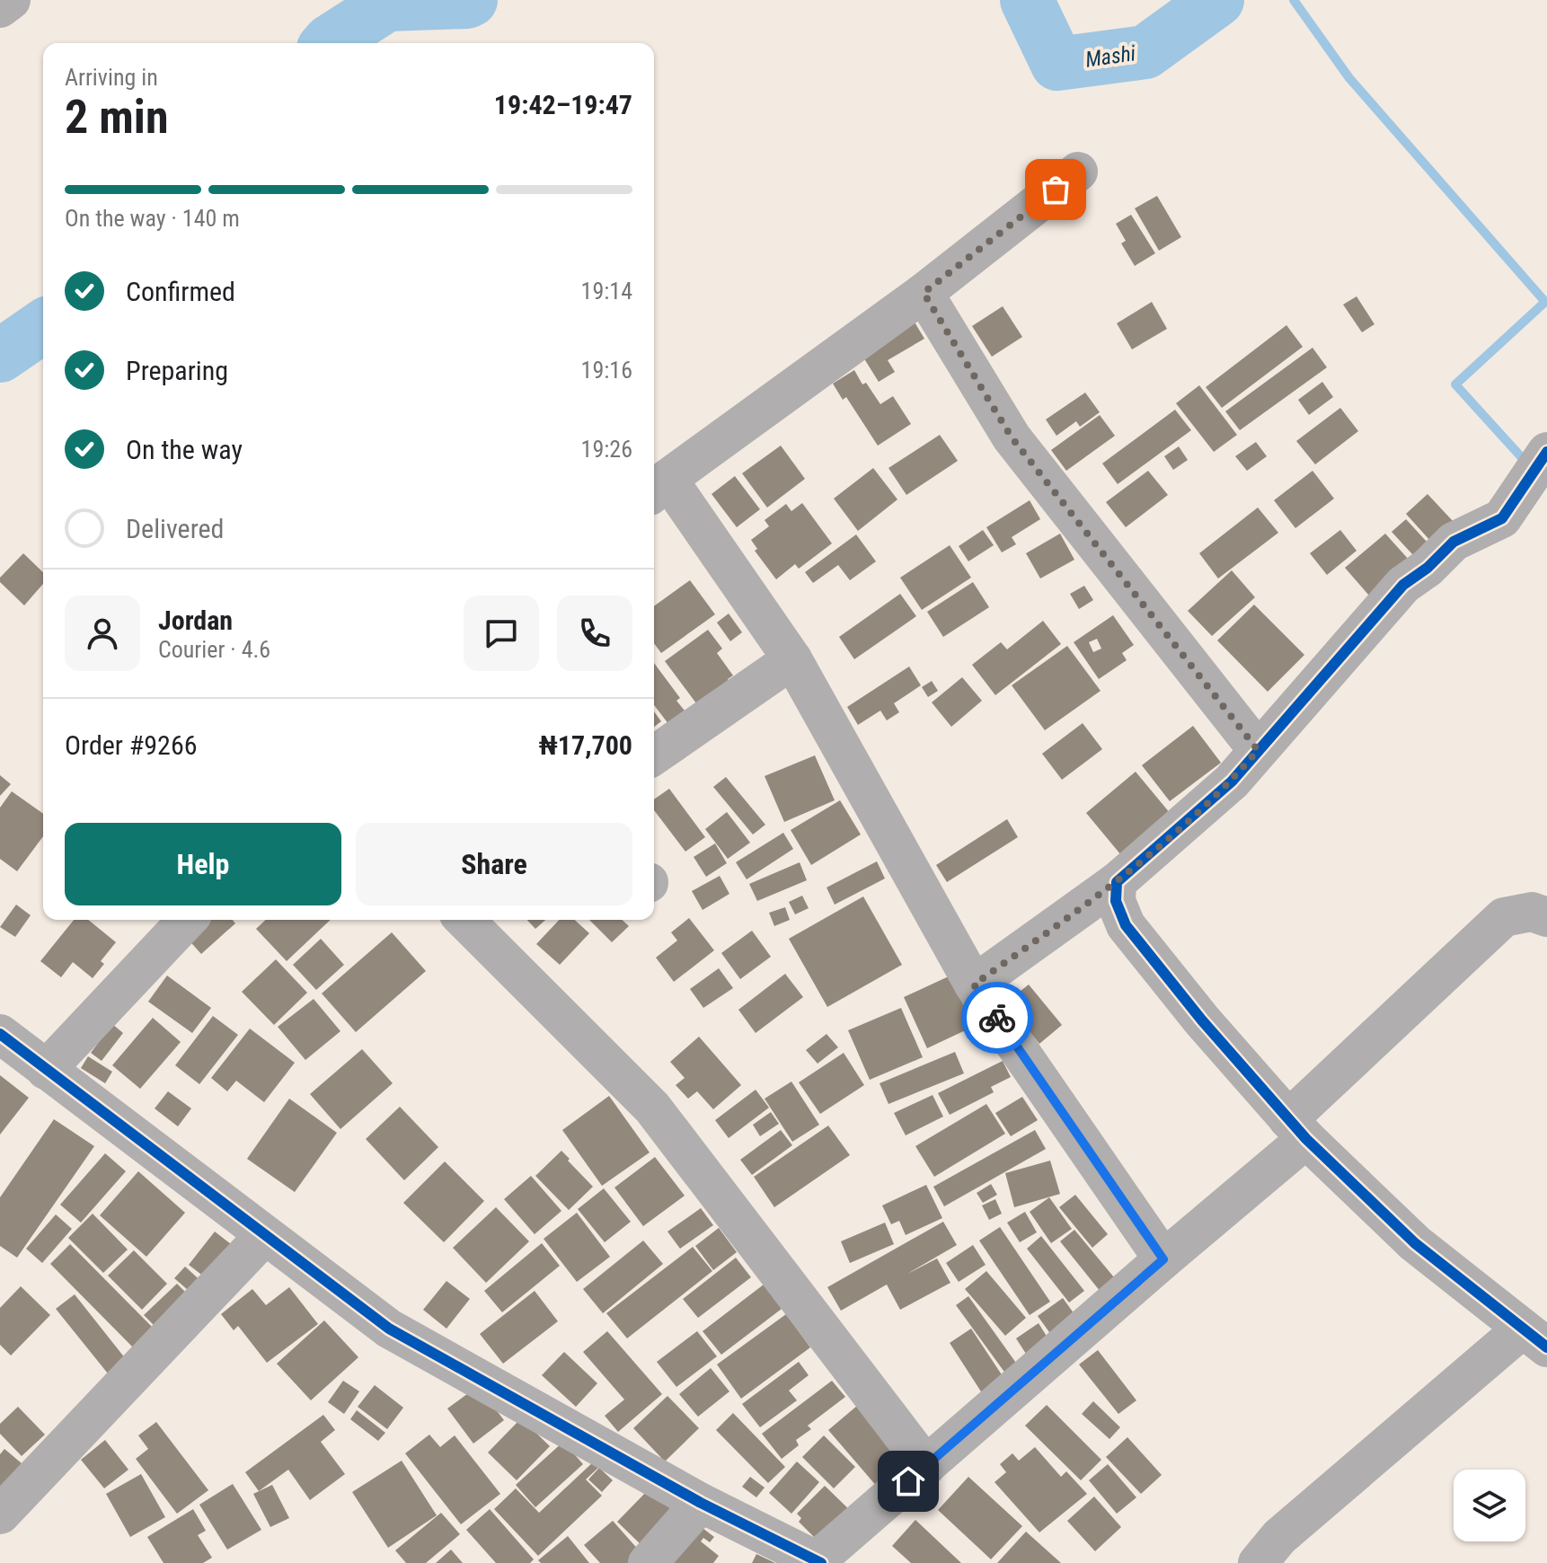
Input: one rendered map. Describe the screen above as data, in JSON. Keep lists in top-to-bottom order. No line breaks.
{"water":["Mashi"],"page":{"heading":["2 min","Arriving in","19:42–19:47"],"panel":["Jordan","Courier · 4.6","Order #9266","₦17,700"],"bar":"On the way · 140 m","list":[["Confirmed","19:14"],["Preparing","19:16"],["On the way","19:26"],"Delivered"],"buttons":["Help","Share"]}}
